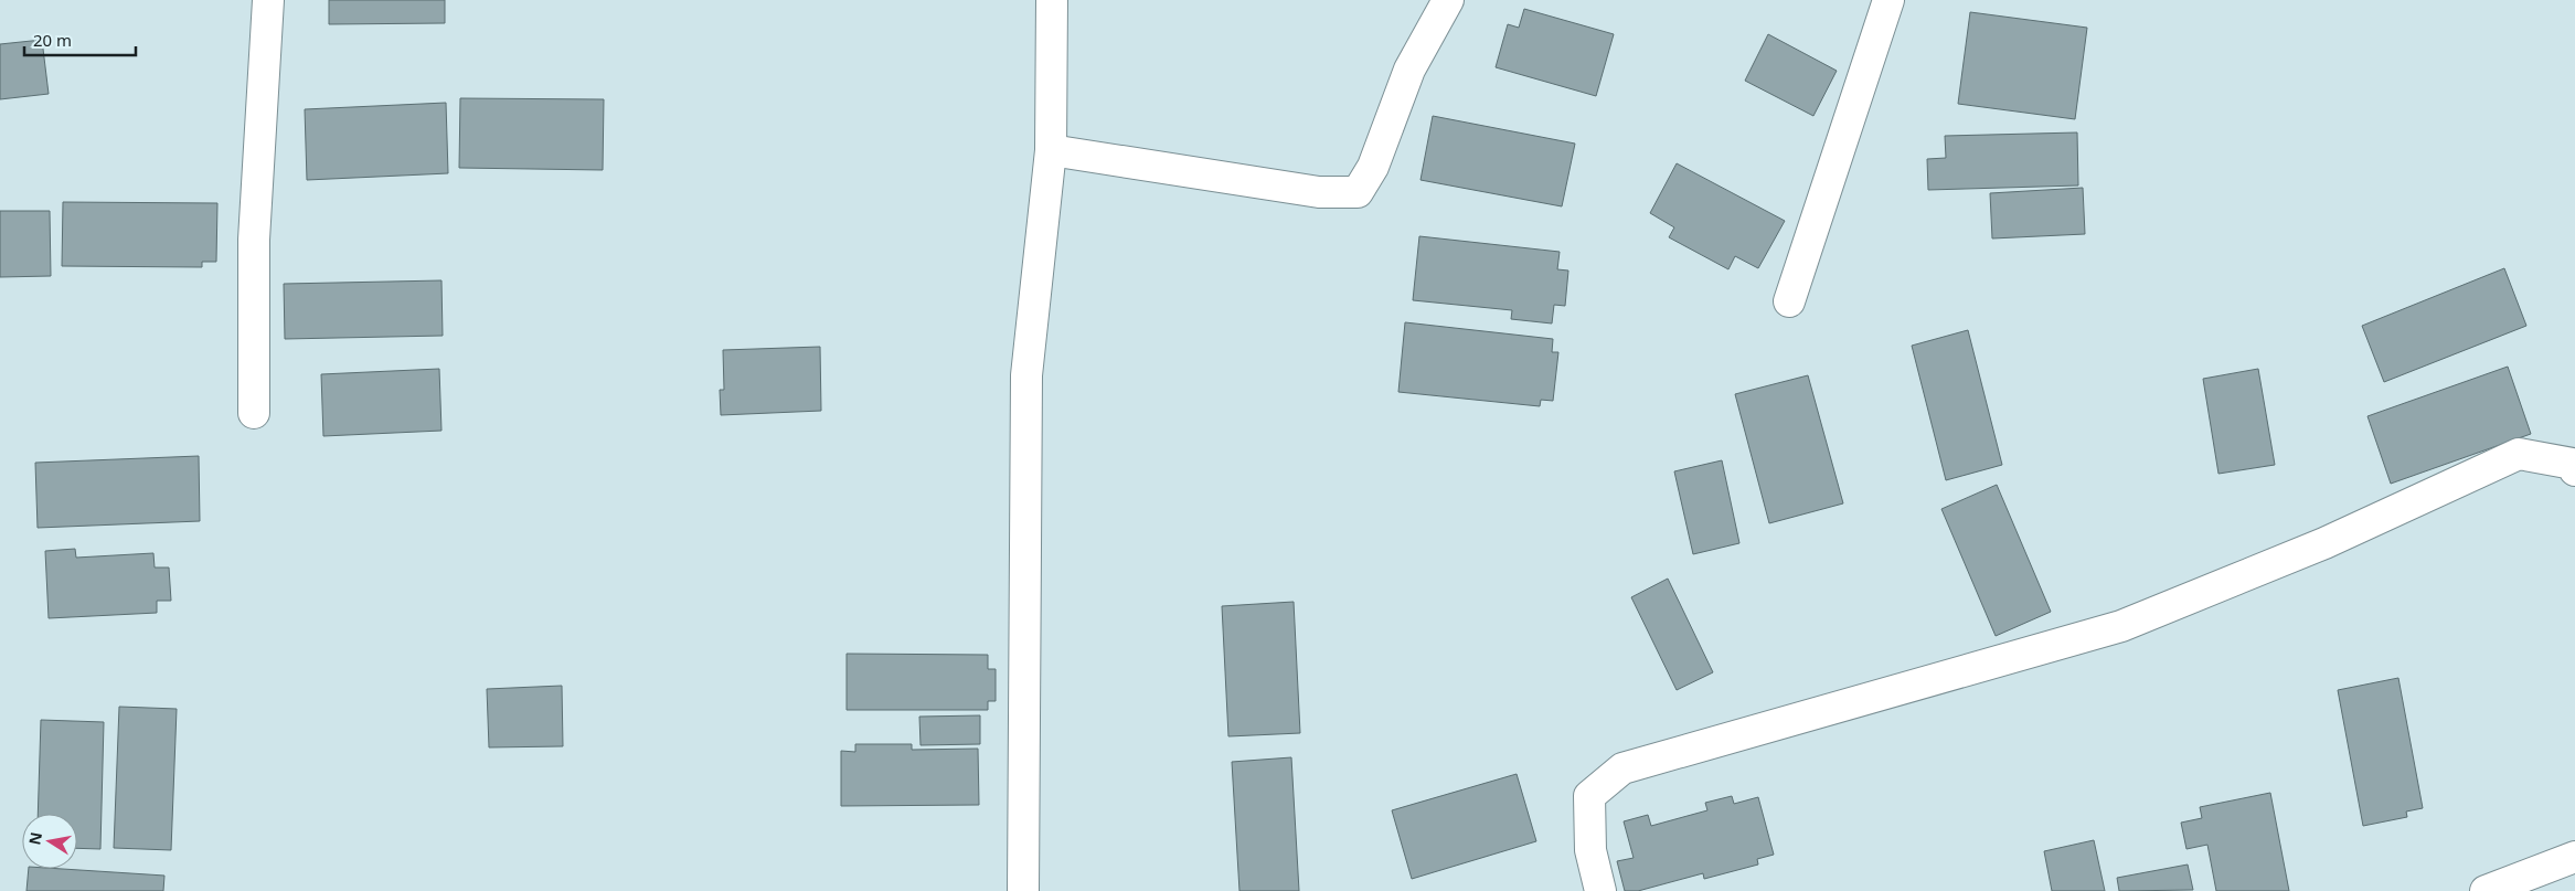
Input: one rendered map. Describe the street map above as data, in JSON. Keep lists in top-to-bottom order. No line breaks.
{"scale_bar":"20 m","north":"left"}
